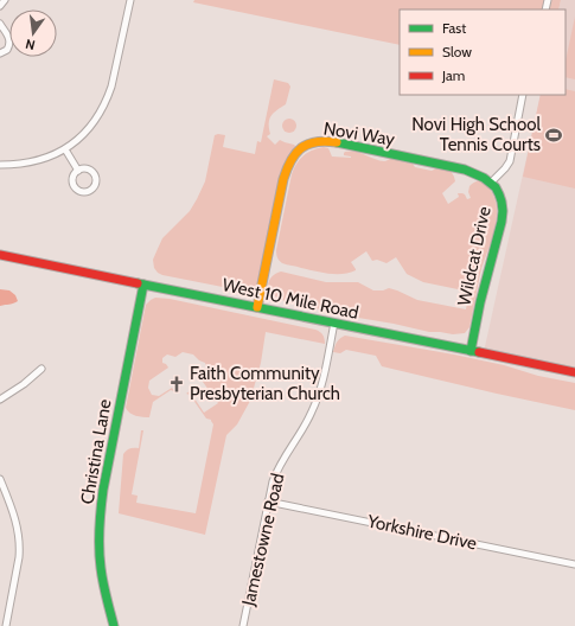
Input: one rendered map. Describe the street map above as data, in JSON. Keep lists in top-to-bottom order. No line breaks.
{"streets":{"street":["Novi Way","Wildcat Drive","West 10 Mile Road","Christina Lane","Yorkshire Drive","Jamestowne Road"]},"crossings":[["Novi Way","Wildcat Drive"],["Novi Way","West 10 Mile Road"],["Wildcat Drive","West 10 Mile Road"],["West 10 Mile Road","Christina Lane"],["West 10 Mile Road","Jamestowne Road"],["Yorkshire Drive","Jamestowne Road"]],"places":{"sports":["Novi High School Tennis Courts"],"church":["Faith Community Presbyterian Church"]},"legend":["Fast","Slow","Jam"],"north":"bottom"}
